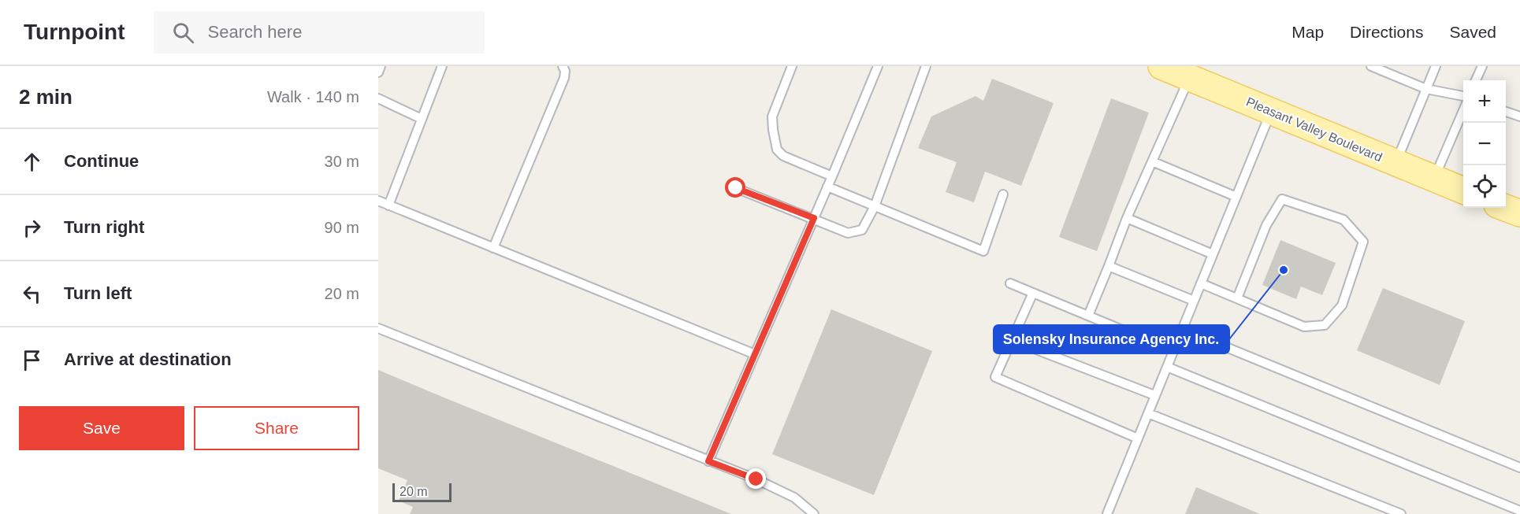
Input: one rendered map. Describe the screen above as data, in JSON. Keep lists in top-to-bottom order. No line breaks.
{"streets":{"main road":["Pleasant Valley Boulevard"]},"places":["Solensky Insurance Agency Inc."],"scale_bar":"20 m","page":{"header":"Turnpoint","search":"Search here","nav":["Map","Directions","Saved"],"heading":["2 min","Walk · 140 m"],"map_buttons":["+","−"],"list":[["Continue","30 m"],["Turn right","90 m"],["Turn left","20 m"],"Arrive at destination"],"buttons":["Save","Share"],"scale":"20 m"}}
